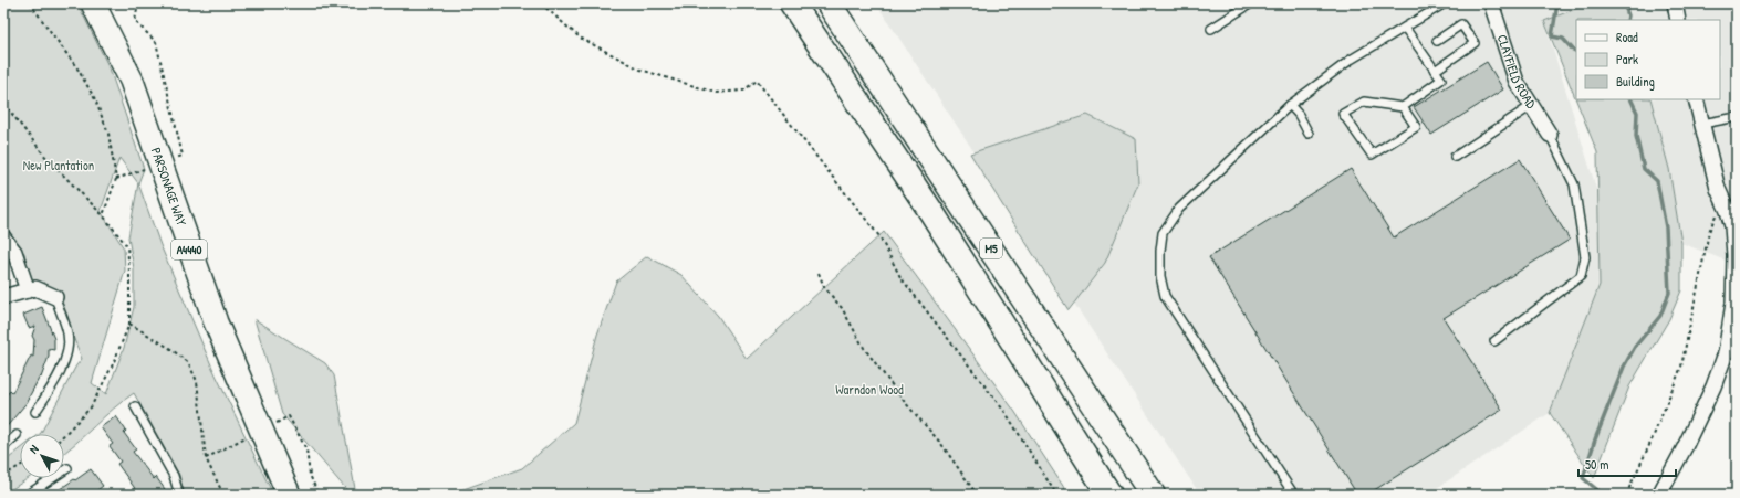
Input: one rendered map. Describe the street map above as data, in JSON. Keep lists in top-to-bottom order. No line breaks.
{"streets":{"highway":["M5"],"main road":["PARSONAGE WAY","A4440"],"street":["CLAYFIELD ROAD"]},"parks":["New Plantation","Warndon Wood"],"legend":["Road","Park","Building"],"scale_bar":"50 m","north":"top left"}
